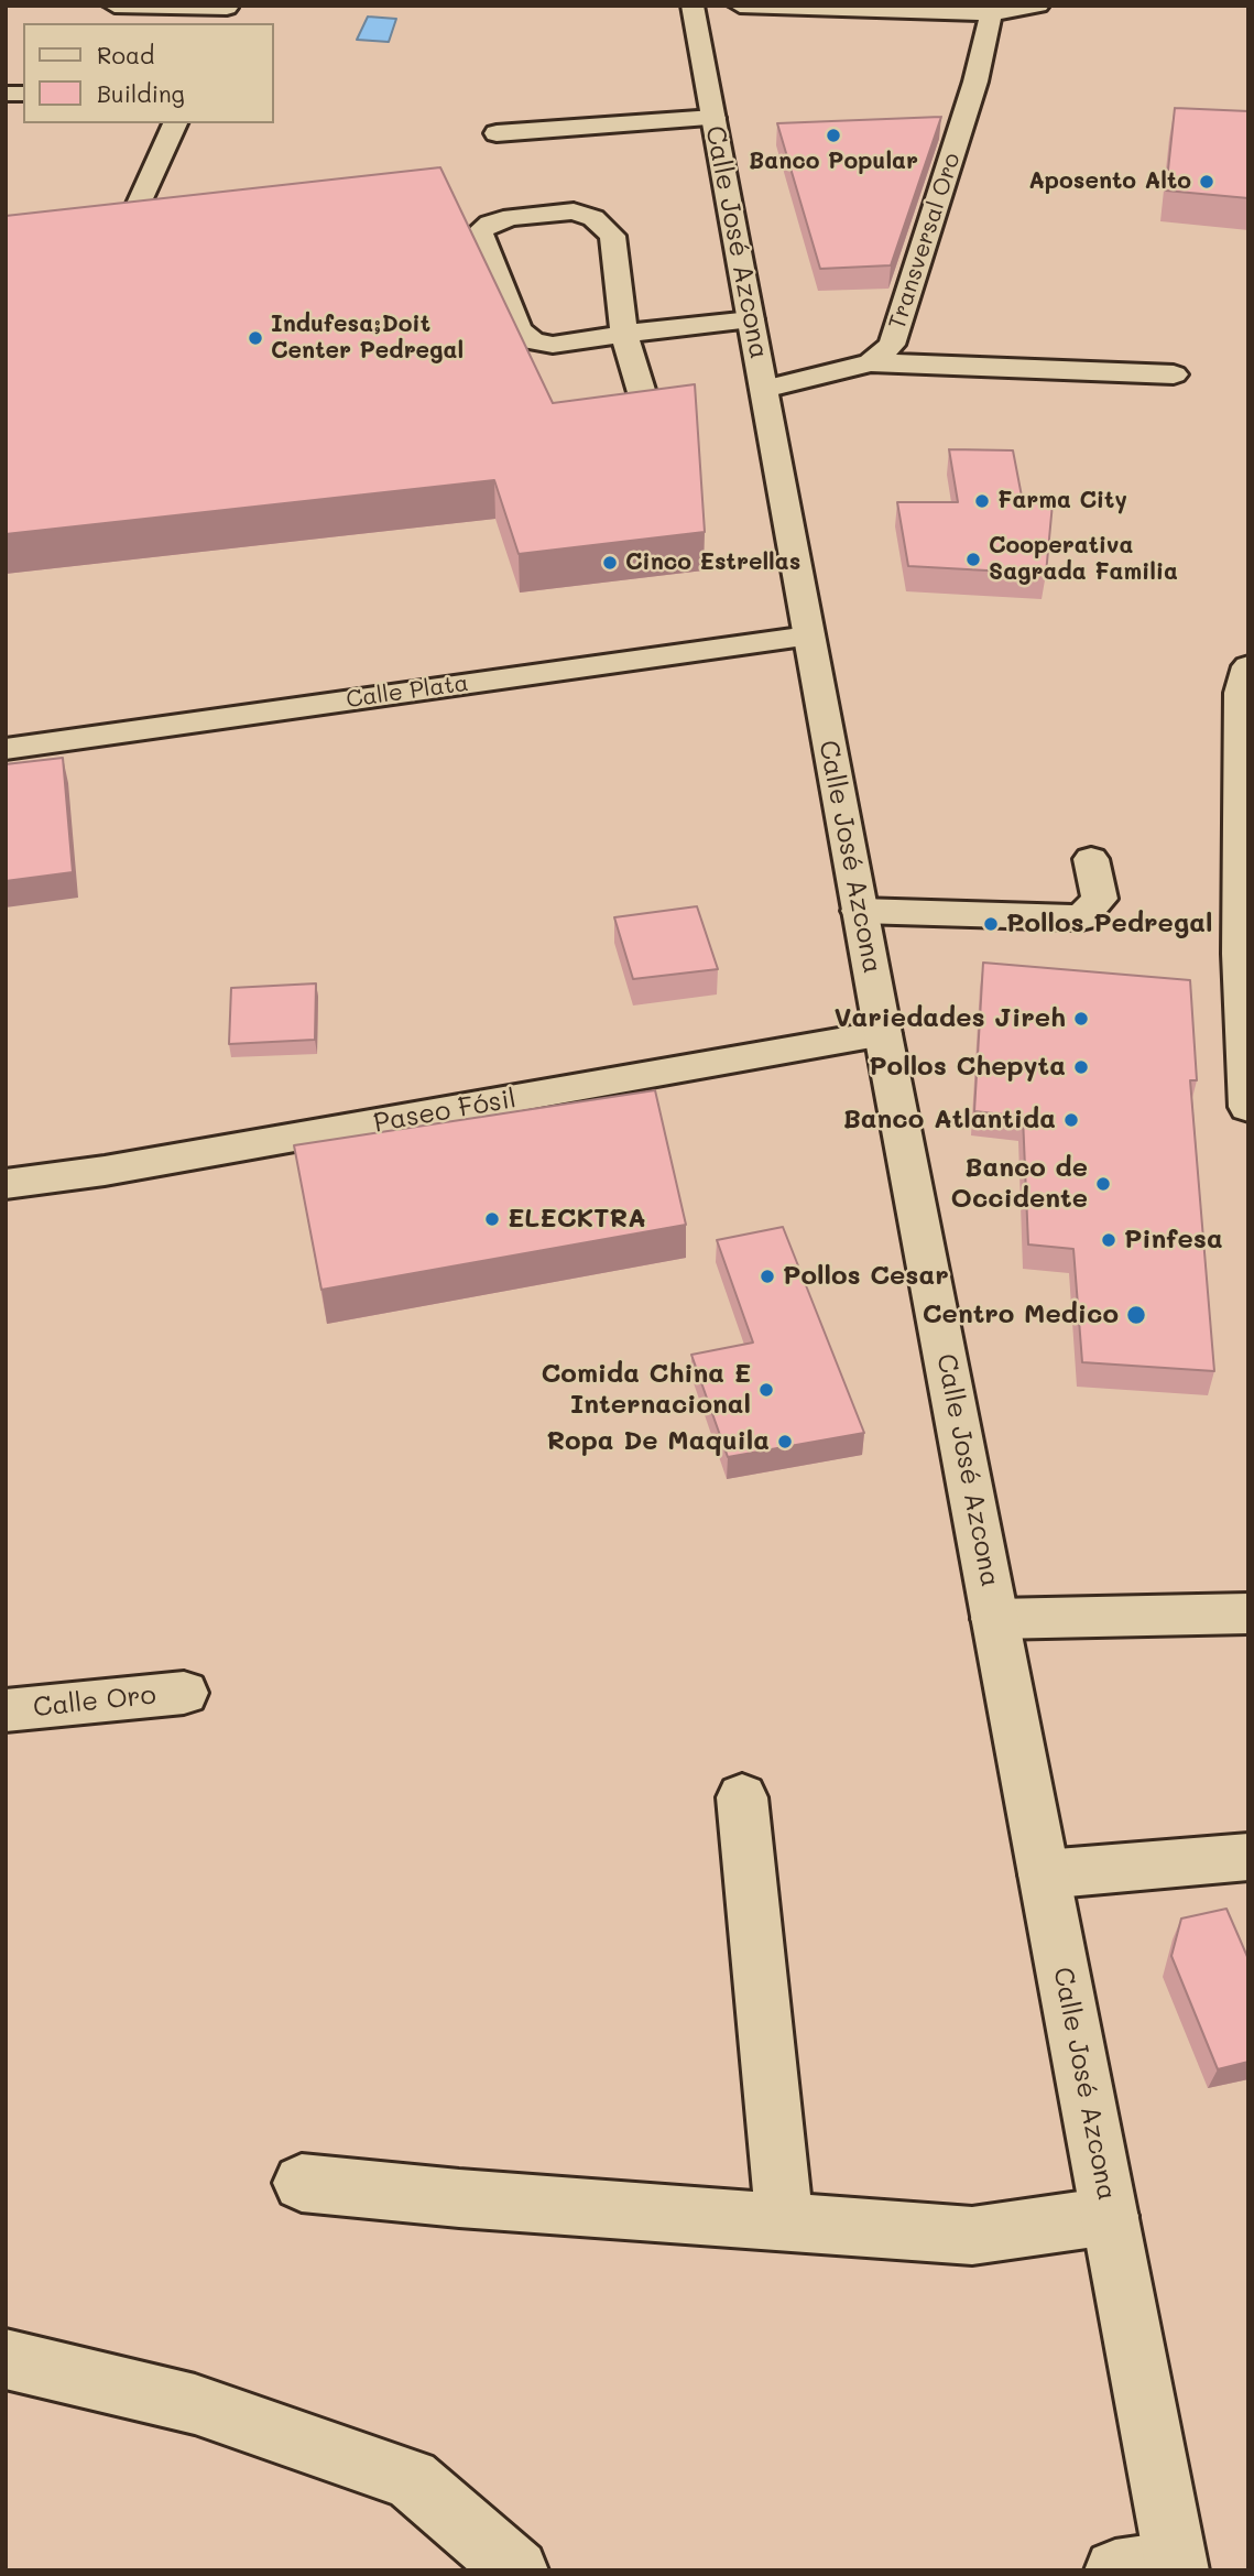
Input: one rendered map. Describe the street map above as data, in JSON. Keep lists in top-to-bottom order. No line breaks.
{"streets":{"street":["Transversal Oro","Calle José Azcona","Calle Plata","Paseo Fósil","Calle Oro"]},"crossings":[["Transversal Oro","Calle José Azcona"],["Calle José Azcona","Calle Plata"],["Calle José Azcona","Paseo Fósil"]],"places":["Banco Popular","Aposento Alto","Indufesa;Doit Center Pedregal","Farma City","Cooperativa Sagrada Familia","Cinco Estrellas","Pollos Pedregal","Variedades Jireh","Pollos Chepyta","Banco Atlantida","Banco de Occidente","ELECKTRA","Pinfesa","Pollos Cesar","Centro Medico","Comida China E Internacional","Ropa De Maquila"],"legend":["Road","Building"]}
